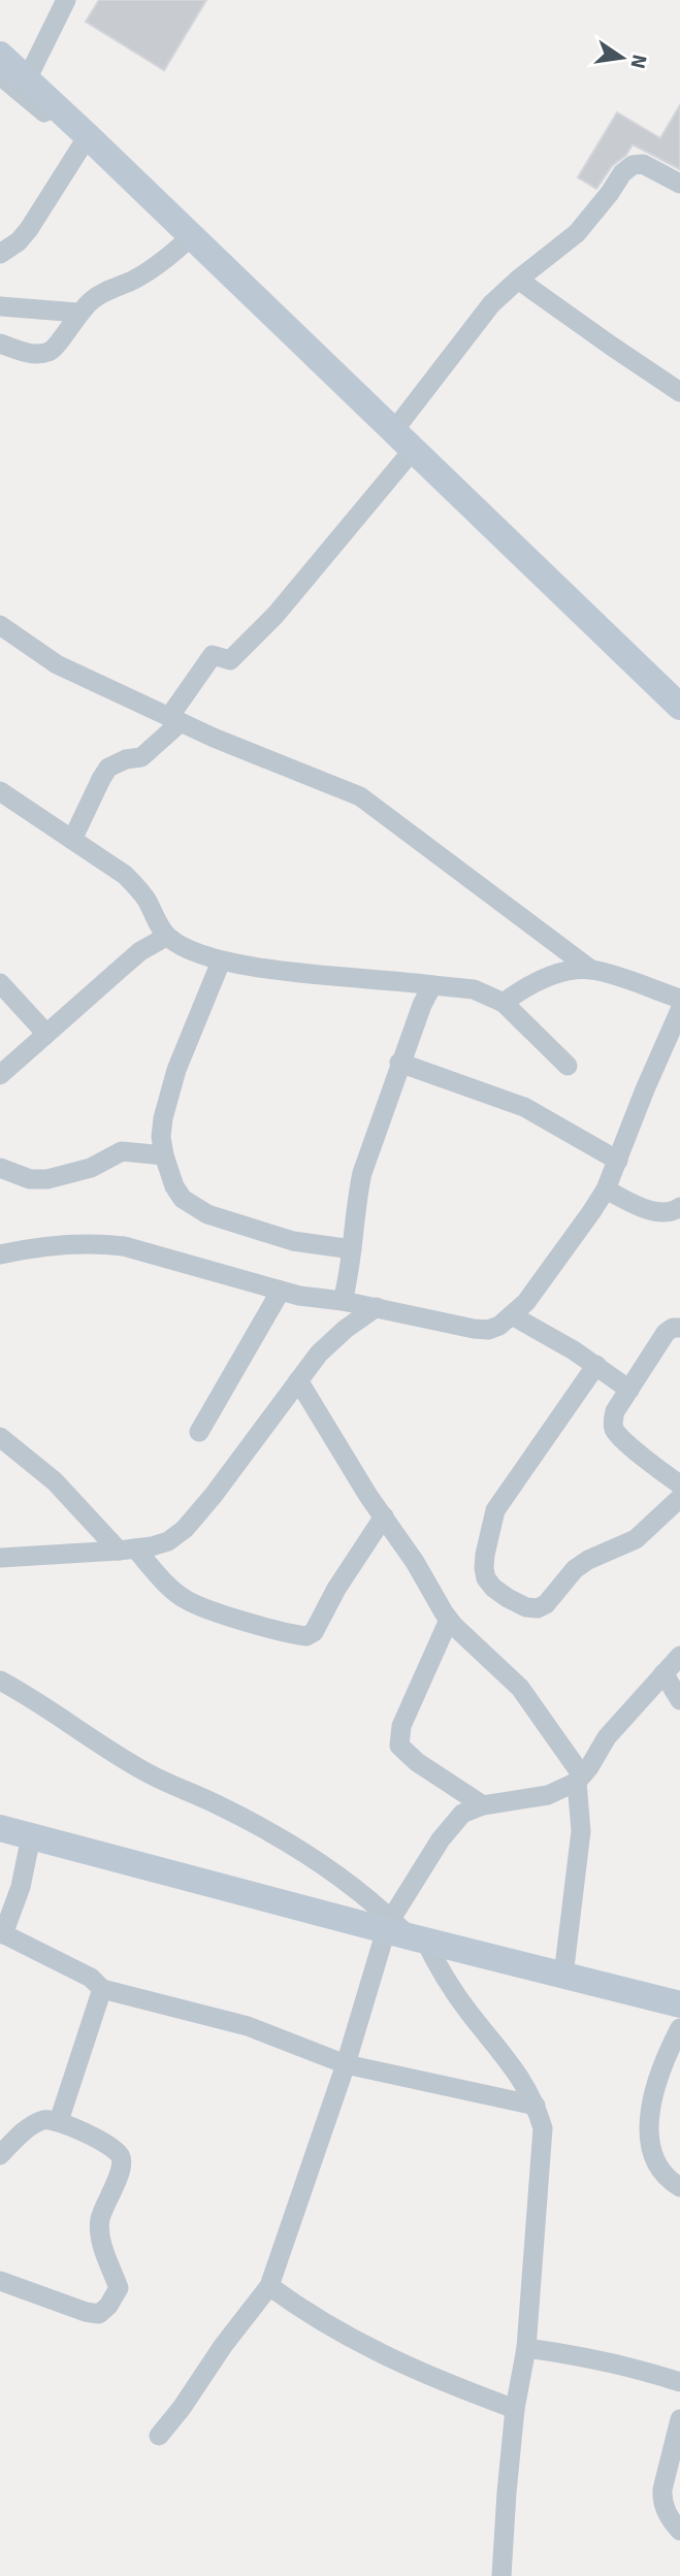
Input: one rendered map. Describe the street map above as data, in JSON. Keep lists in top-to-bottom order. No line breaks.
{"north":"right"}
